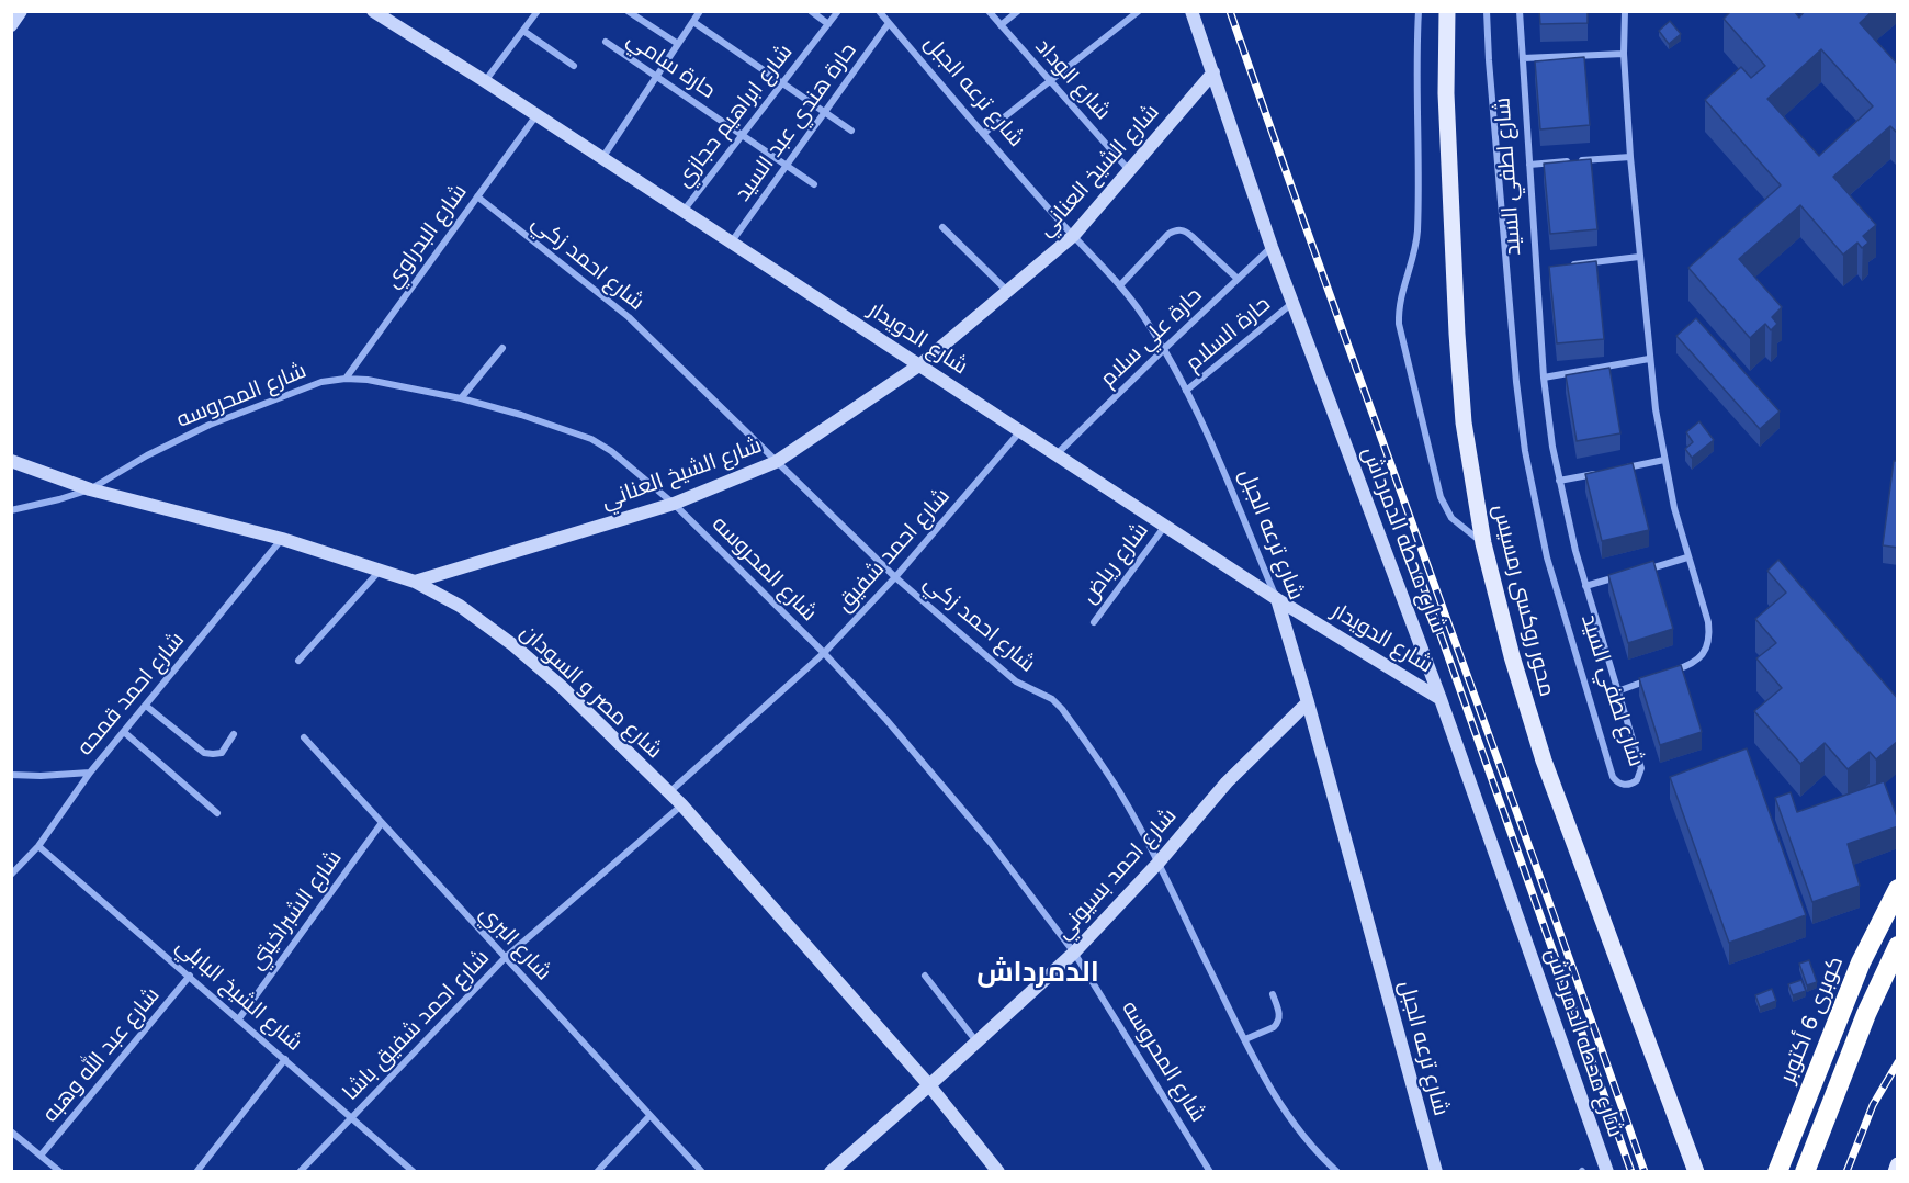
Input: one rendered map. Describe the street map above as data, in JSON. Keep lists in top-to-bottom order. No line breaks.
{"streets":{"highway":["كوبرى 6 أكتوبر"],"main road":["شارع ترعه الجبل","شارع الشيخ العناني","شارع الدويدار","شارع محطه الدمرداش","محور روكسى رمسيس","شارع مصر و السودان","شارع احمد بسيوني"],"street":["حارة سامي","شارع الوداد","شارع ابراهيم حجازي","حارة هندي عبد السيد","شارع لطفي السيد","شارع البدراوي","شارع احمد زكي","حارة السلام","حارة علي سلام","شارع المحروسه","شارع احمد شفيق","شارع رياض","شارع احمد قمحه","شارع الشبراخيتي","شارع البري","شارع الشيخ البابلي","شارع احمد شفيق باشا","شارع عبد الله وهبه"]},"crossings":[["حارة سامي","شارع ابراهيم حجازي"],["حارة سامي","حارة هندي عبد السيد"],["شارع الوداد","شارع الشيخ العناني"],["شارع ترعه الجبل","حارة هندي عبد السيد"],["شارع ترعه الجبل","شارع الشيخ العناني"],["شارع ترعه الجبل","حارة السلام"],["شارع ترعه الجبل","حارة علي سلام"],["شارع ترعه الجبل","شارع الدويدار"],["شارع ترعه الجبل","شارع احمد بسيوني"],["شارع ابراهيم حجازي","شارع الدويدار"],["حارة هندي عبد السيد","شارع الدويدار"],["شارع الشيخ العناني","شارع احمد زكي"],["شارع الشيخ العناني","شارع الدويدار"],["شارع الشيخ العناني","شارع المحروسه"],["شارع الشيخ العناني","شارع محطه الدمرداش"],["شارع الشيخ العناني","شارع مصر و السودان"],["شارع البدراوي","شارع احمد زكي"],["شارع البدراوي","شارع الدويدار"],["شارع البدراوي","شارع المحروسه"],["شارع احمد زكي","شارع احمد شفيق"],["شارع احمد زكي","شارع احمد بسيوني"],["حارة السلام","شارع محطه الدمرداش"],["حارة علي سلام","شارع الدويدار"],["حارة علي سلام","شارع محطه الدمرداش"],["شارع الدويدار","شارع محطه الدمرداش"],["شارع الدويدار","شارع احمد شفيق"],["شارع الدويدار","شارع رياض"],["شارع المحروسه","شارع احمد شفيق"],["شارع المحروسه","شارع مصر و السودان"],["شارع المحروسه","شارع احمد بسيوني"],["شارع احمد شفيق","شارع مصر و السودان"],["شارع مصر و السودان","شارع احمد قمحه"],["شارع مصر و السودان","شارع احمد بسيوني"],["شارع مصر و السودان","شارع احمد شفيق باشا"],["شارع احمد قمحه","شارع الشيخ البابلي"],["شارع الشبراخيتي","شارع البري"],["شارع الشبراخيتي","شارع الشيخ البابلي"],["شارع البري","شارع احمد شفيق باشا"],["شارع الشيخ البابلي","شارع احمد شفيق باشا"],["شارع الشيخ البابلي","شارع عبد الله وهبه"]],"districts":["الدمرداش"]}
